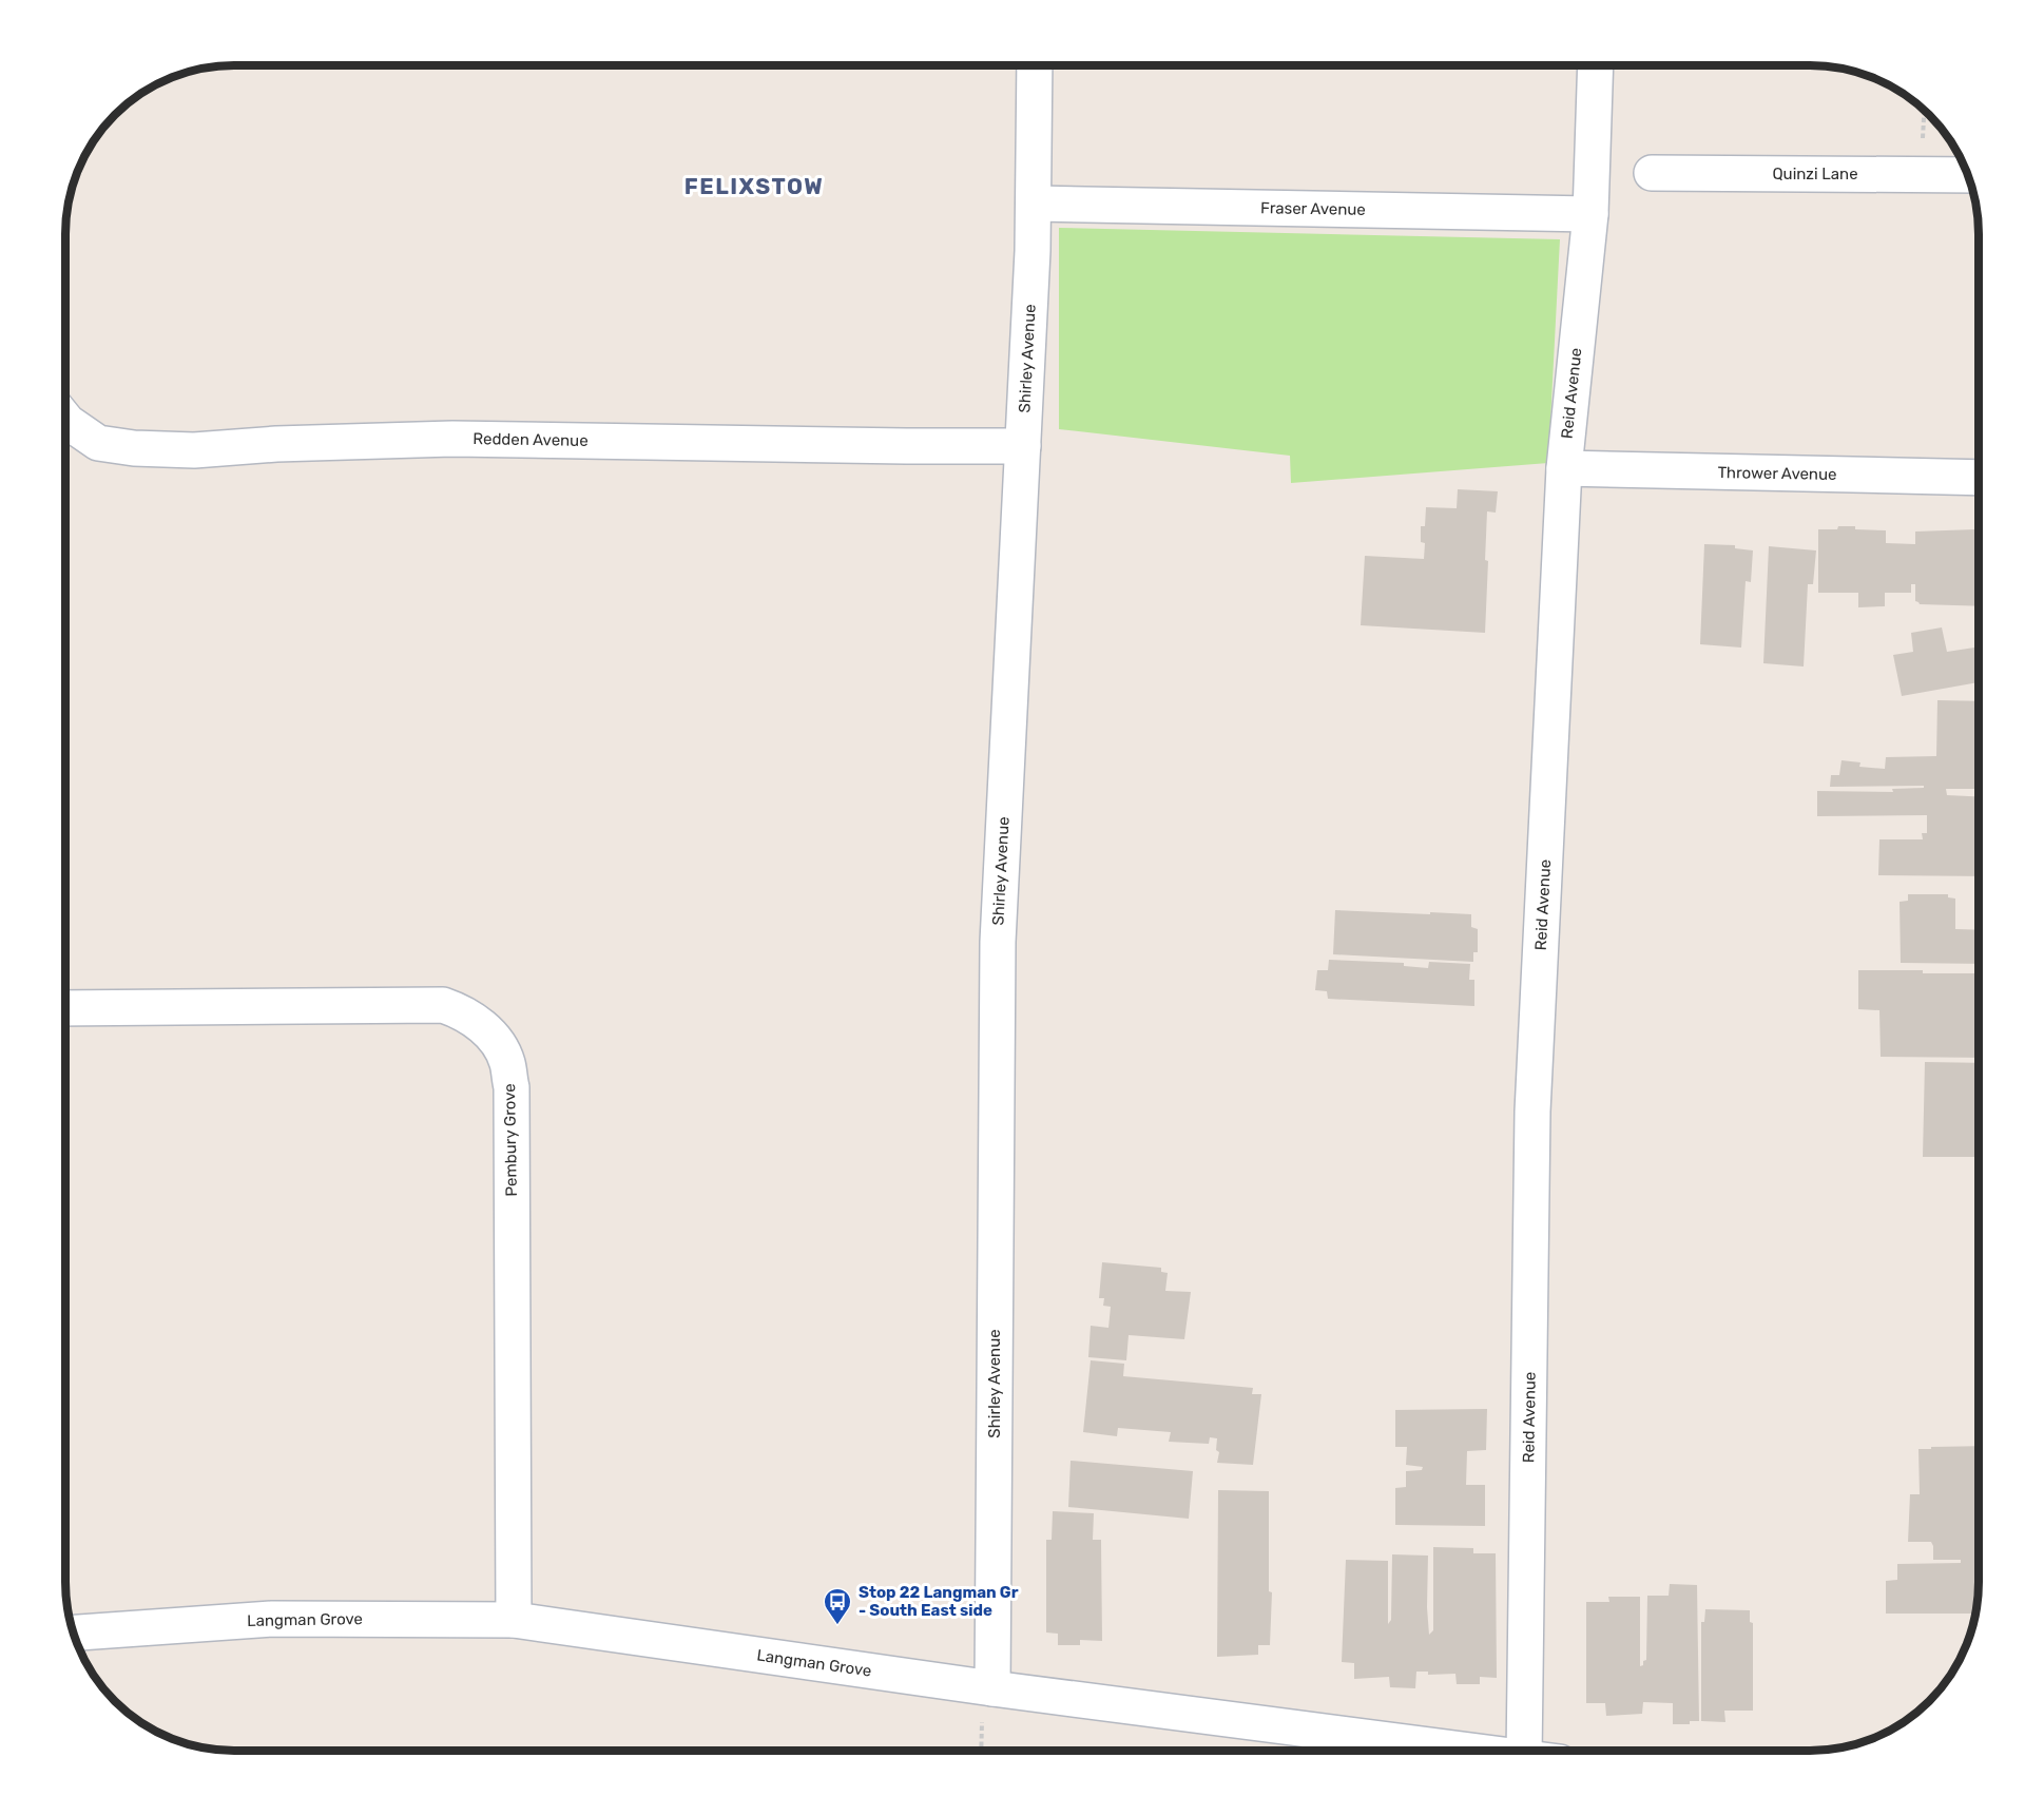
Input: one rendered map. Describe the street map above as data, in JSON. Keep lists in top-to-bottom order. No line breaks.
{"streets":{"street":["Quinzi Lane","Fraser Avenue","Shirley Avenue","Reid Avenue","Redden Avenue","Thrower Avenue","Pembury Grove","Langman Grove"]},"crossings":[["Fraser Avenue","Shirley Avenue"],["Fraser Avenue","Reid Avenue"],["Shirley Avenue","Redden Avenue"],["Shirley Avenue","Langman Grove"],["Reid Avenue","Thrower Avenue"],["Pembury Grove","Langman Grove"]],"districts":["FELIXSTOW"],"places":{"bus stop":["Stop 22 Langman Gr - South East side"]}}
